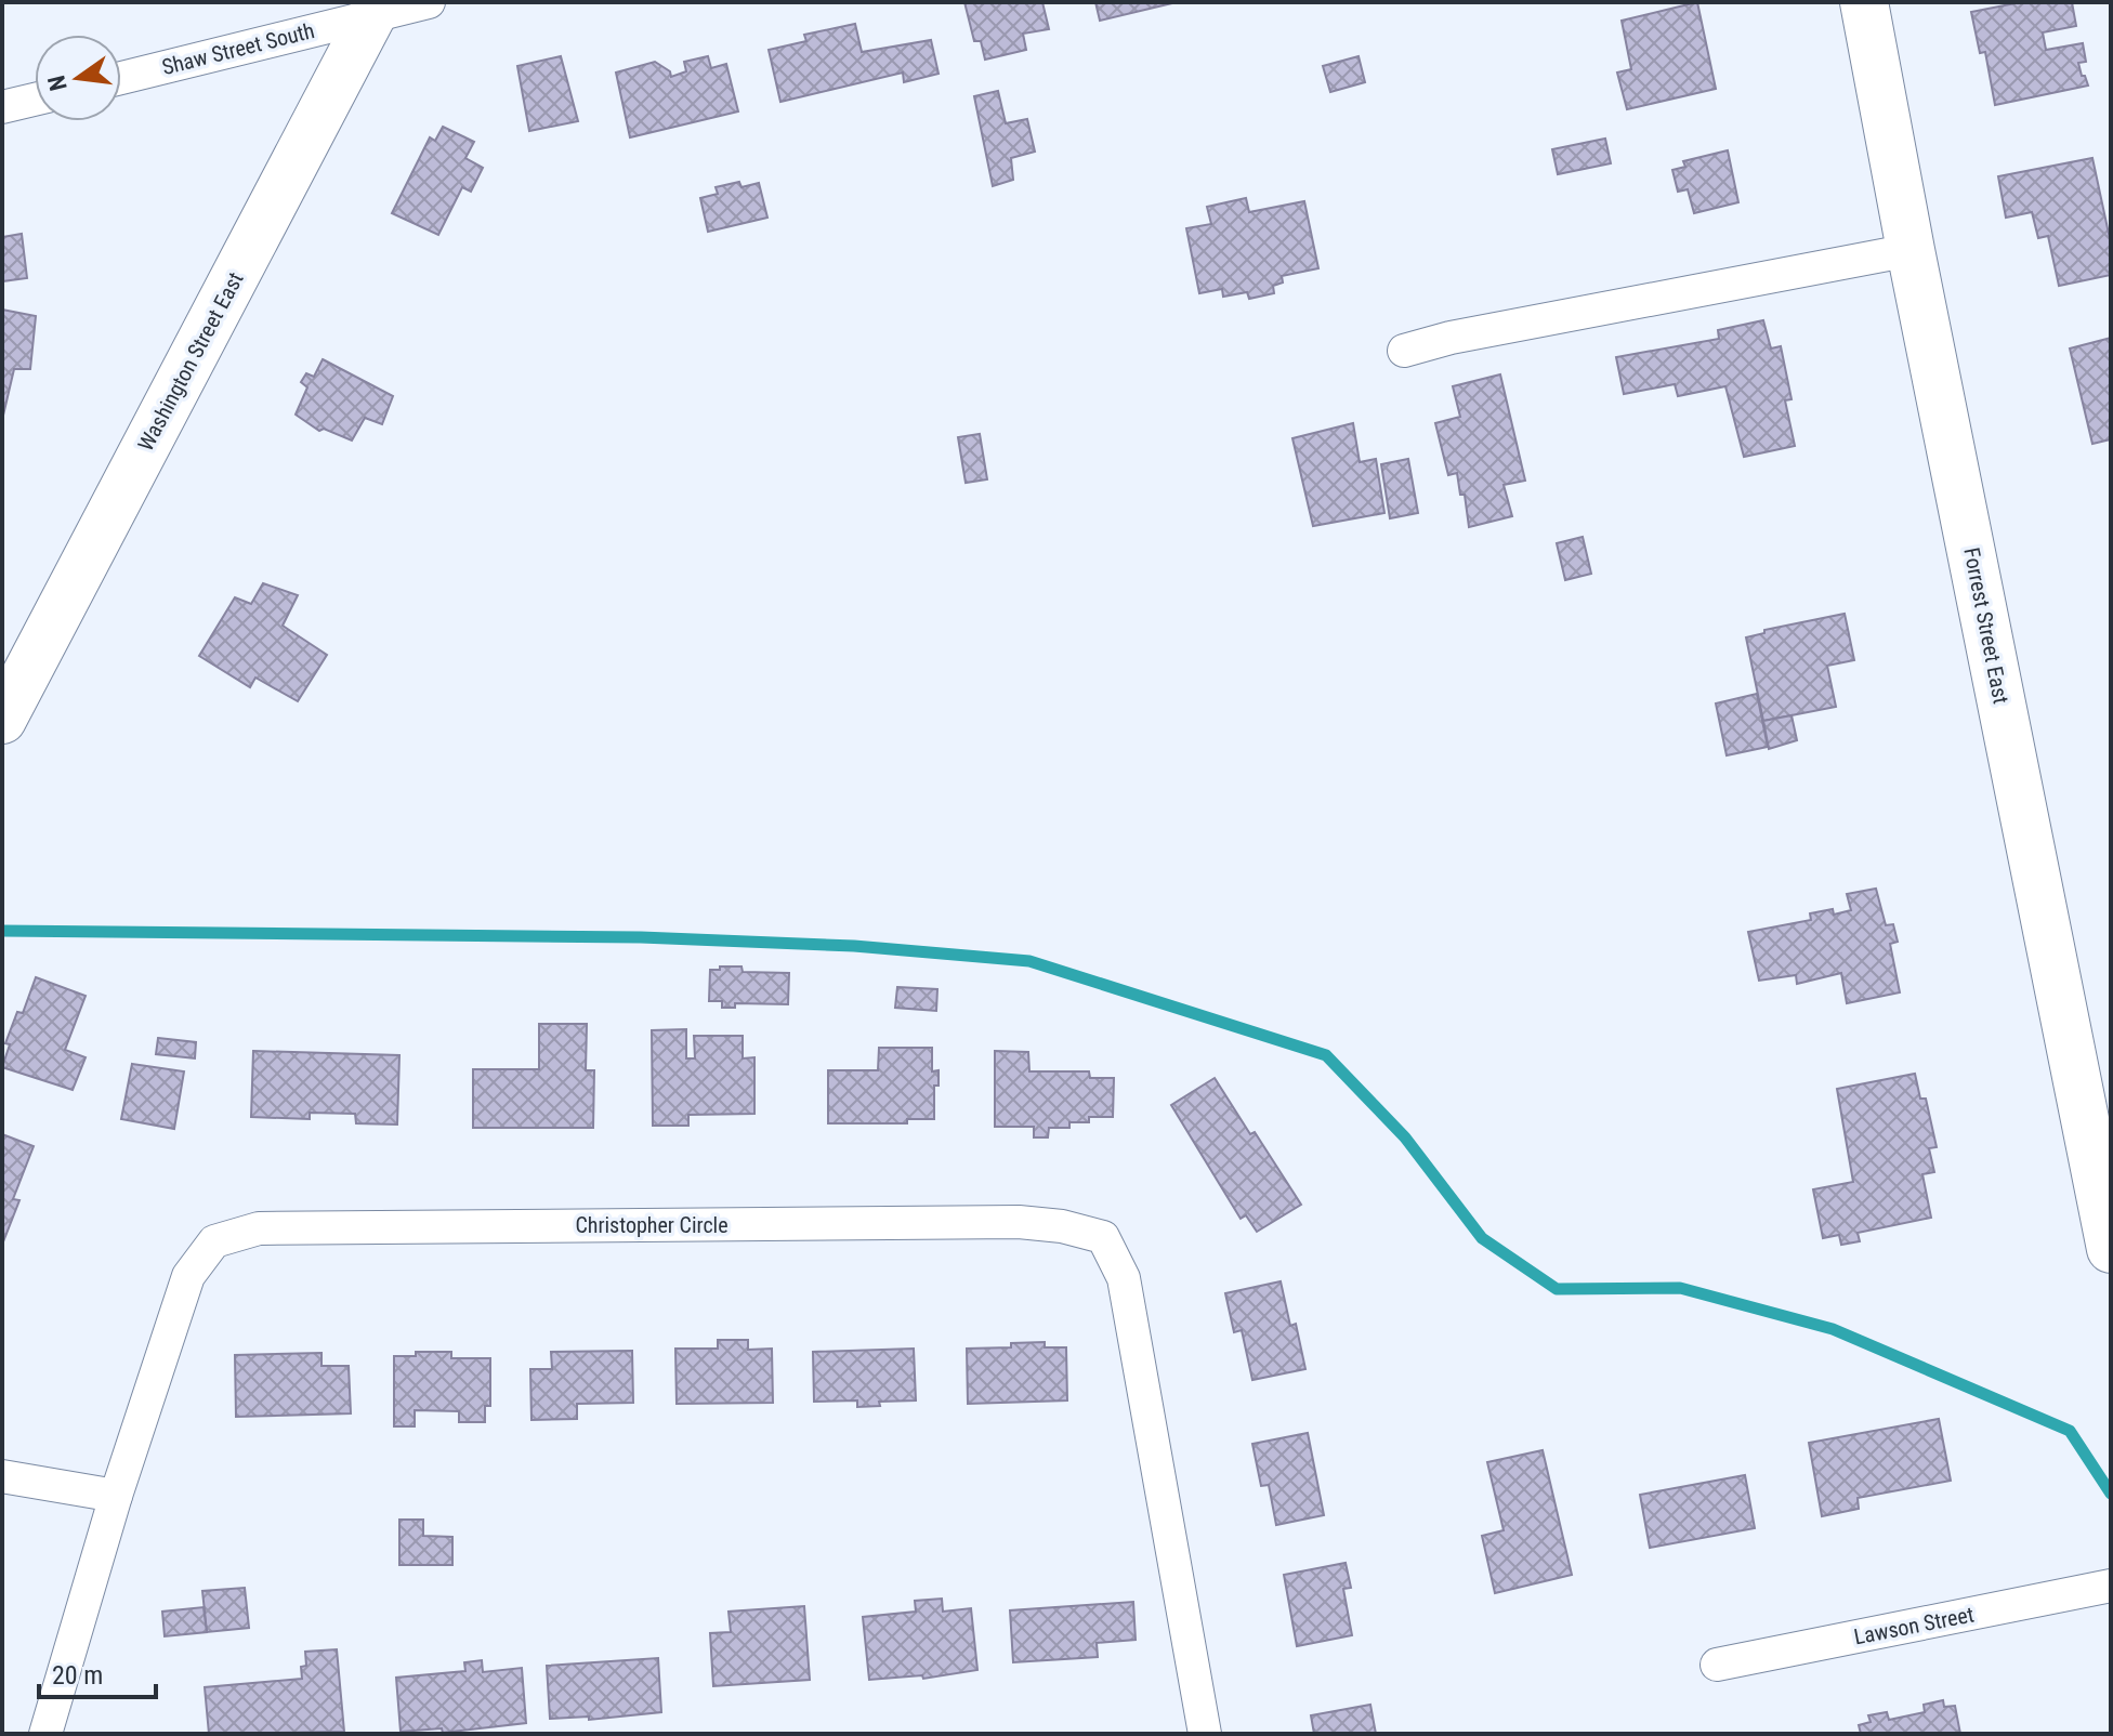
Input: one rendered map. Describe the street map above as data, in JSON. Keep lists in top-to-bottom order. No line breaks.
{"streets":{"main road":["Washington Street East","Forrest Street East"],"street":["Shaw Street South","Christopher Circle","Lawson Street"]},"crossings":[["Shaw Street South","Washington Street East"]],"scale_bar":"20 m","north":"left"}
